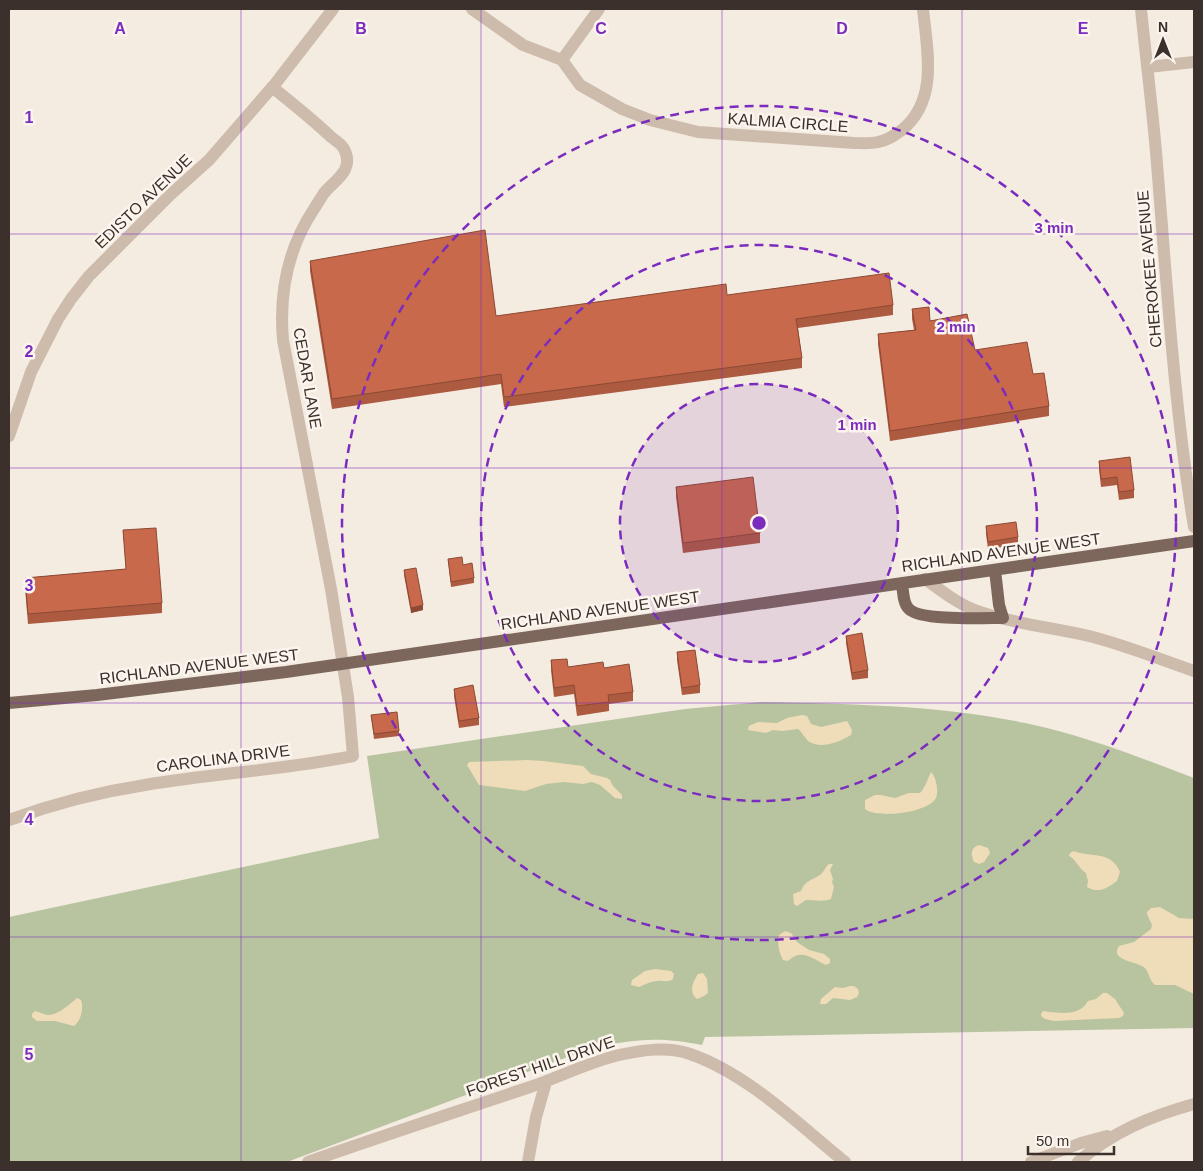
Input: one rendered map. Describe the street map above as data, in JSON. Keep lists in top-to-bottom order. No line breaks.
{"streets":{"main road":["RICHLAND AVENUE WEST"],"street":["KALMIA CIRCLE","EDISTO AVENUE","CHEROKEE AVENUE","CEDAR LANE","CAROLINA DRIVE","FOREST HILL DRIVE"]},"crossings":[["EDISTO AVENUE","CEDAR LANE"],["CEDAR LANE","RICHLAND AVENUE WEST"],["CEDAR LANE","CAROLINA DRIVE"],["RICHLAND AVENUE WEST","CAROLINA DRIVE"]],"scale_bar":"50 m","north":"top","grid":{"columns":["A","B","C","D","E"],"rows":["1","2","3","4","5"]},"rings":["3 min","2 min","1 min"]}
